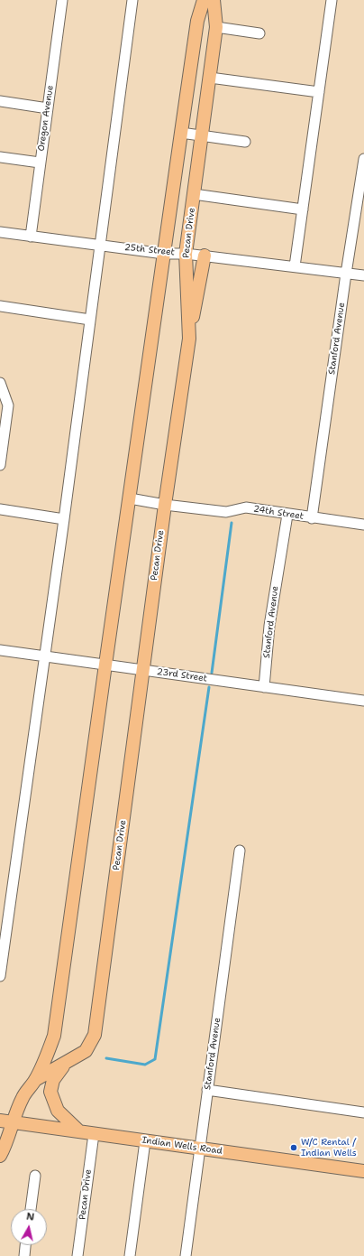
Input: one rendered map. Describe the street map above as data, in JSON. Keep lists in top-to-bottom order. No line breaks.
{"streets":{"main road":["Pecan Drive","Indian Wells Road"],"street":["Oregon Avenue","25th Street","Stanford Avenue","24th Street","23rd Street"]},"crossings":[["Oregon Avenue","25th Street"],["Pecan Drive","25th Street"],["Pecan Drive","24th Street"],["Pecan Drive","23rd Street"],["Pecan Drive","Indian Wells Road"],["25th Street","Stanford Avenue"],["Stanford Avenue","24th Street"],["Stanford Avenue","23rd Street"],["Stanford Avenue","Indian Wells Road"]],"places":["W/C Rental / Indian Wells"],"north":"top"}
